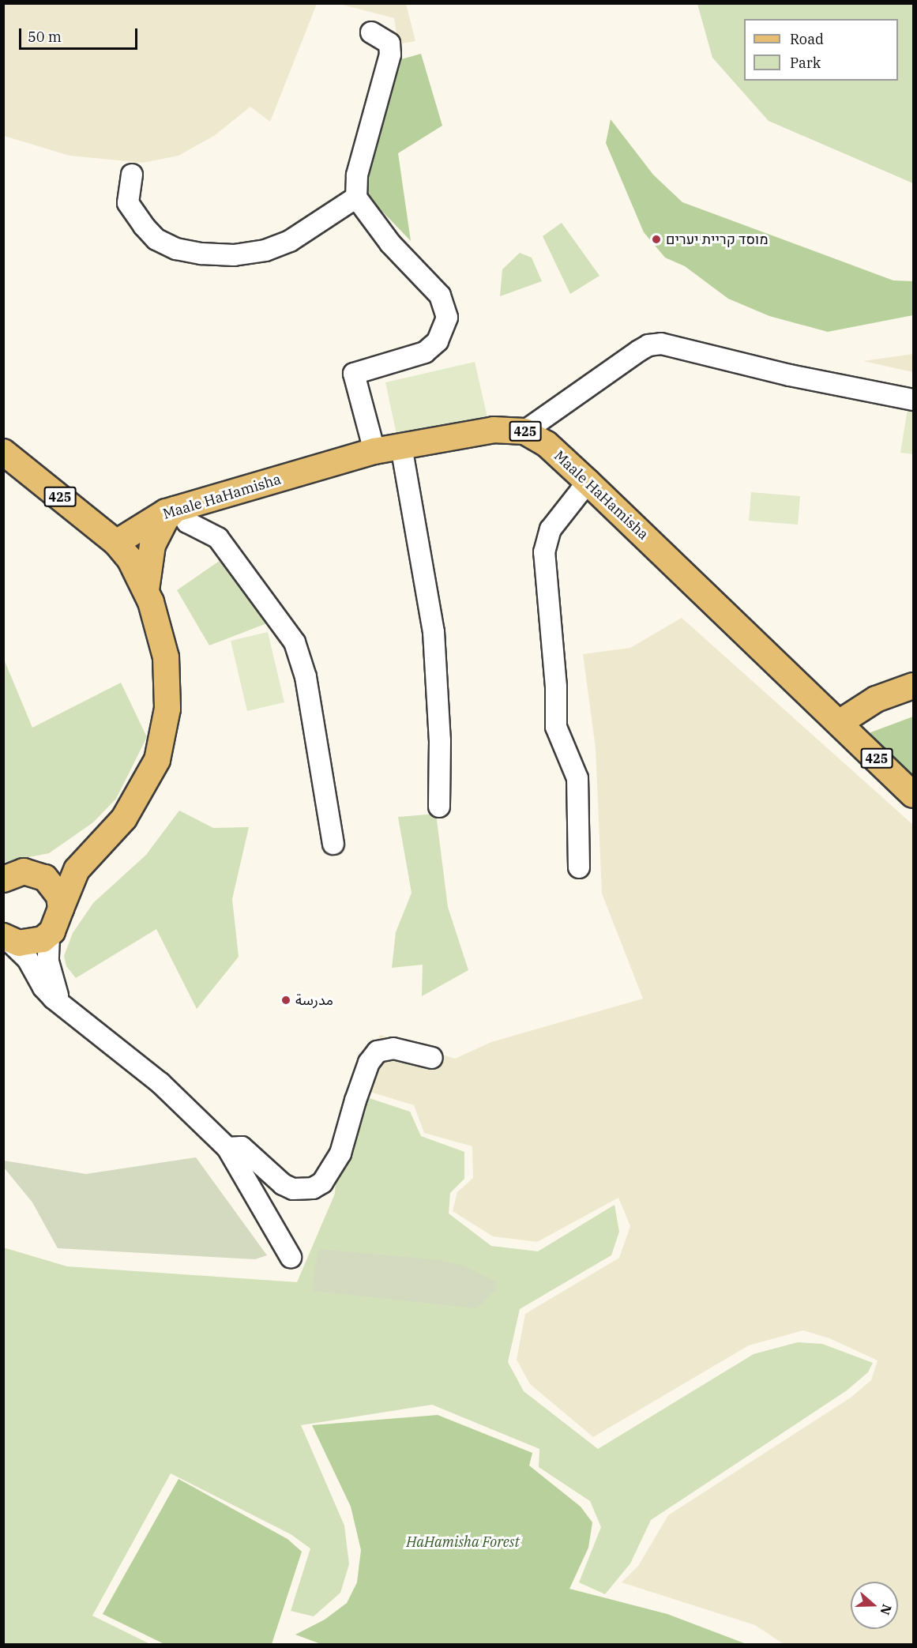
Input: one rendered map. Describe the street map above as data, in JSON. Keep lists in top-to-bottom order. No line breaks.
{"streets":{"main road":["425","Maale HaHamisha"]},"crossings":[["425","Maale HaHamisha"]],"parks":["HaHamisha Forest"],"places":["מוסד קריית יערים","مدرسة"],"legend":["Road","Park"],"scale_bar":"50 m","north":"right"}
